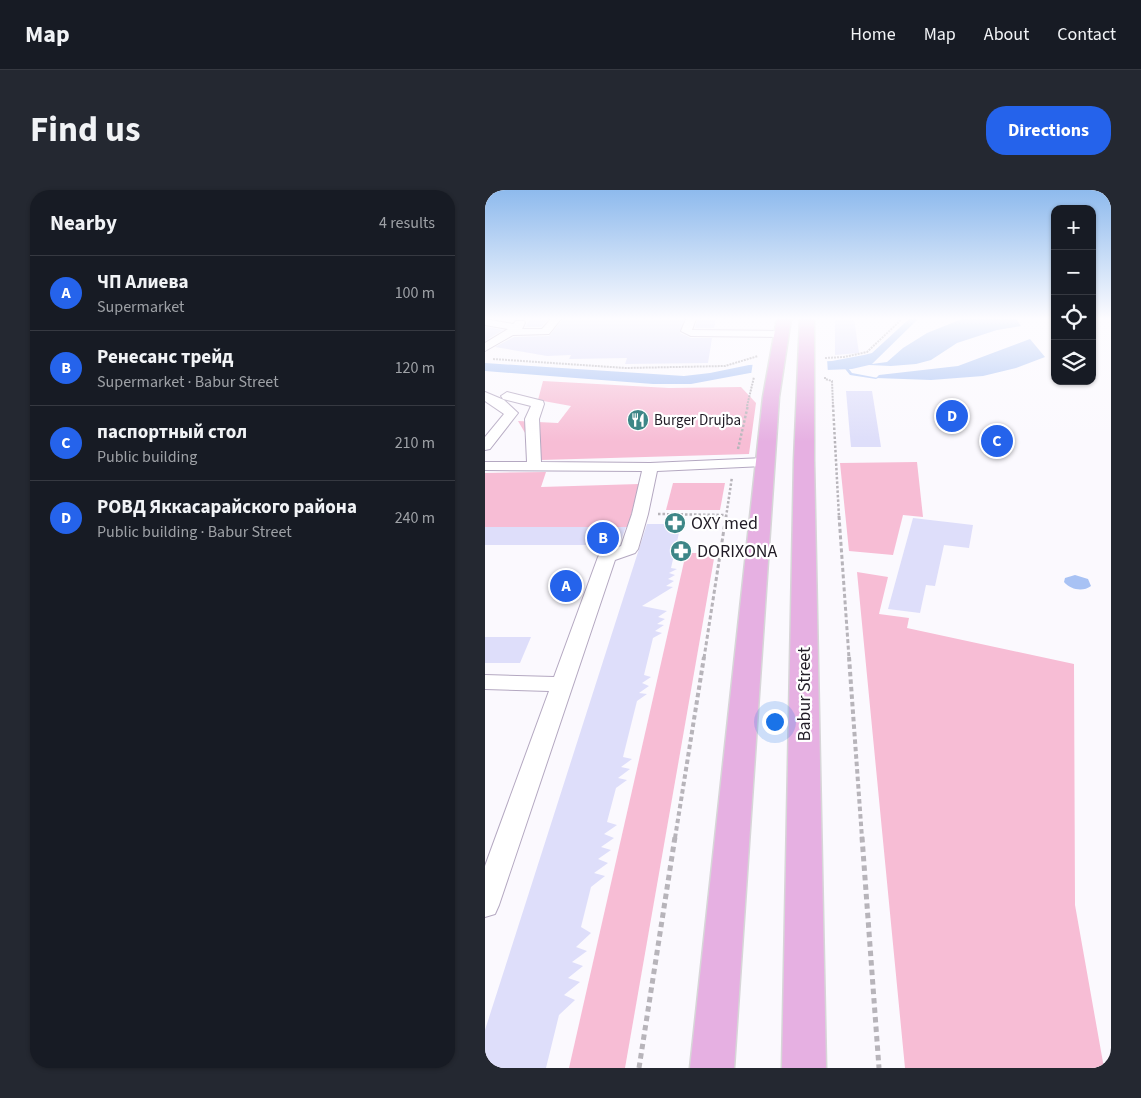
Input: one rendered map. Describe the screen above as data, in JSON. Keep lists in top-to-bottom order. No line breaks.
{"streets":{"main road":["Babur Street"]},"places":{"restaurant":["Burger Drujba"],"pharmacy":["OXY med","DORIXONA"]},"page":{"header":"Map","nav":["Home","Map","About","Contact"],"title":"Find us","buttons":"Directions","heading":["Nearby","4 results"],"map_buttons":["+","−"],"list":[{"mark":"A","name":"ЧП Алиева","note":"Supermarket","value":"100 m"},{"mark":"B","name":"Ренесанс трейд","note":"Supermarket · Babur Street","value":"120 m"},{"mark":"C","name":"паспортный стол","note":"Public building","value":"210 m"},{"mark":"D","name":"РОВД Яккасарайского района","note":"Public building · Babur Street","value":"240 m"}],"pins":["D","C","B","A"]}}
